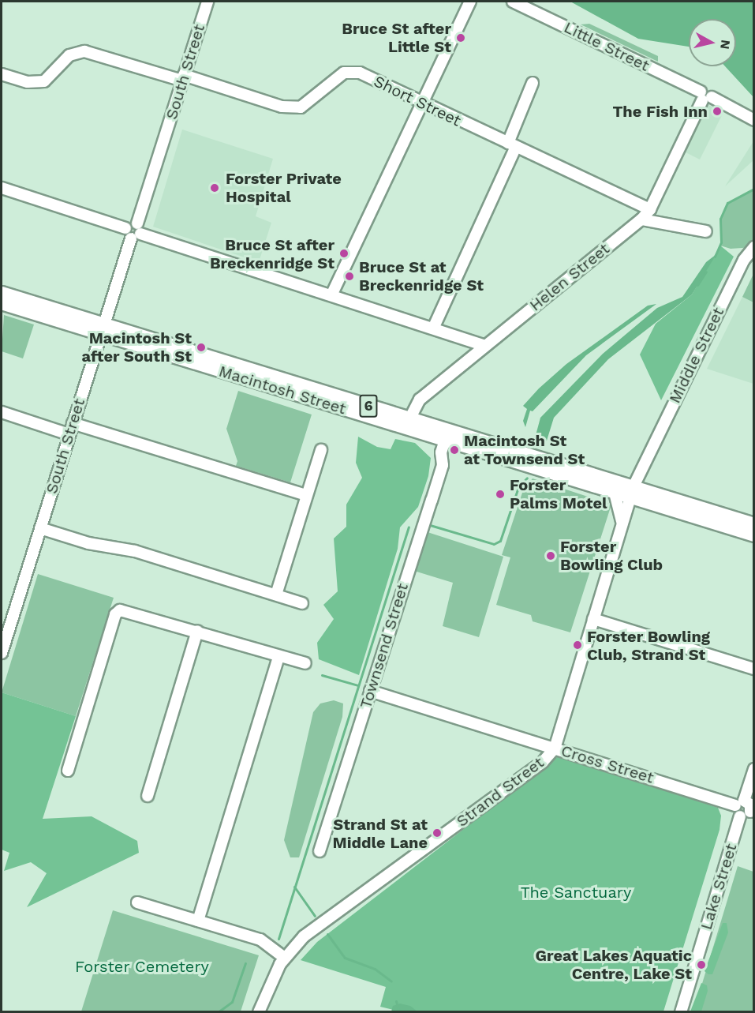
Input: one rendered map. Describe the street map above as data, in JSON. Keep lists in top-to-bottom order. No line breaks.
{"streets":{"main road":["Macintosh Street","6"],"street":["Little Street","South Street","Short Street","Helen Street","Middle Street","Townsend Street","Cross Street","Strand Street","Lake Street"]},"crossings":[["Little Street","Helen Street"],["South Street","Short Street"],["South Street","Macintosh Street"],["Short Street","Helen Street"],["Helen Street","Macintosh Street"],["Middle Street","Macintosh Street"],["Middle Street","Strand Street"],["Macintosh Street","Townsend Street"],["Macintosh Street","Strand Street"],["Townsend Street","Cross Street"],["Cross Street","Strand Street"],["Cross Street","Lake Street"]],"parks":["The Sanctuary","Forster Cemetery"],"places":["Bruce St after Little St","The Fish Inn","Forster Private Hospital","Bruce St after Breckenridge St","Bruce St at Breckenridge St","Macintosh St after South St","Macintosh St at Townsend St","Forster Palms Motel","Forster Bowling Club","Forster Bowling Club, Strand St","Strand St at Middle Lane","Great Lakes Aquatic Centre, Lake St"],"north":"right"}
